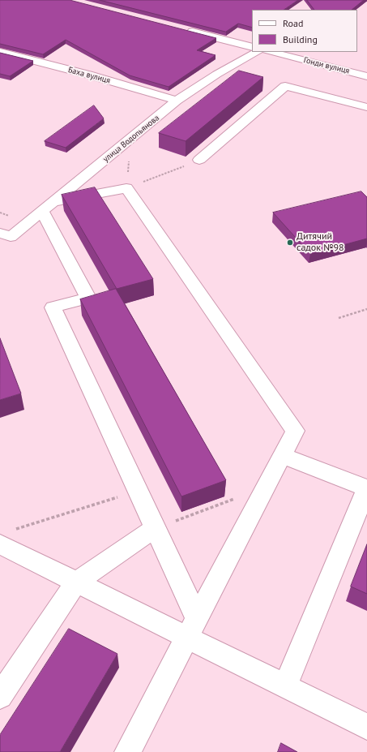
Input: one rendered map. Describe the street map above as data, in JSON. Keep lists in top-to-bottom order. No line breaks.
{"streets":{"street":["Гонди вулиця","Баха вулиця","улица Водопьянова"]},"crossings":[["Баха вулиця","улица Водопьянова"]],"places":["Дитячий садок №98"],"legend":["Road","Building"]}
